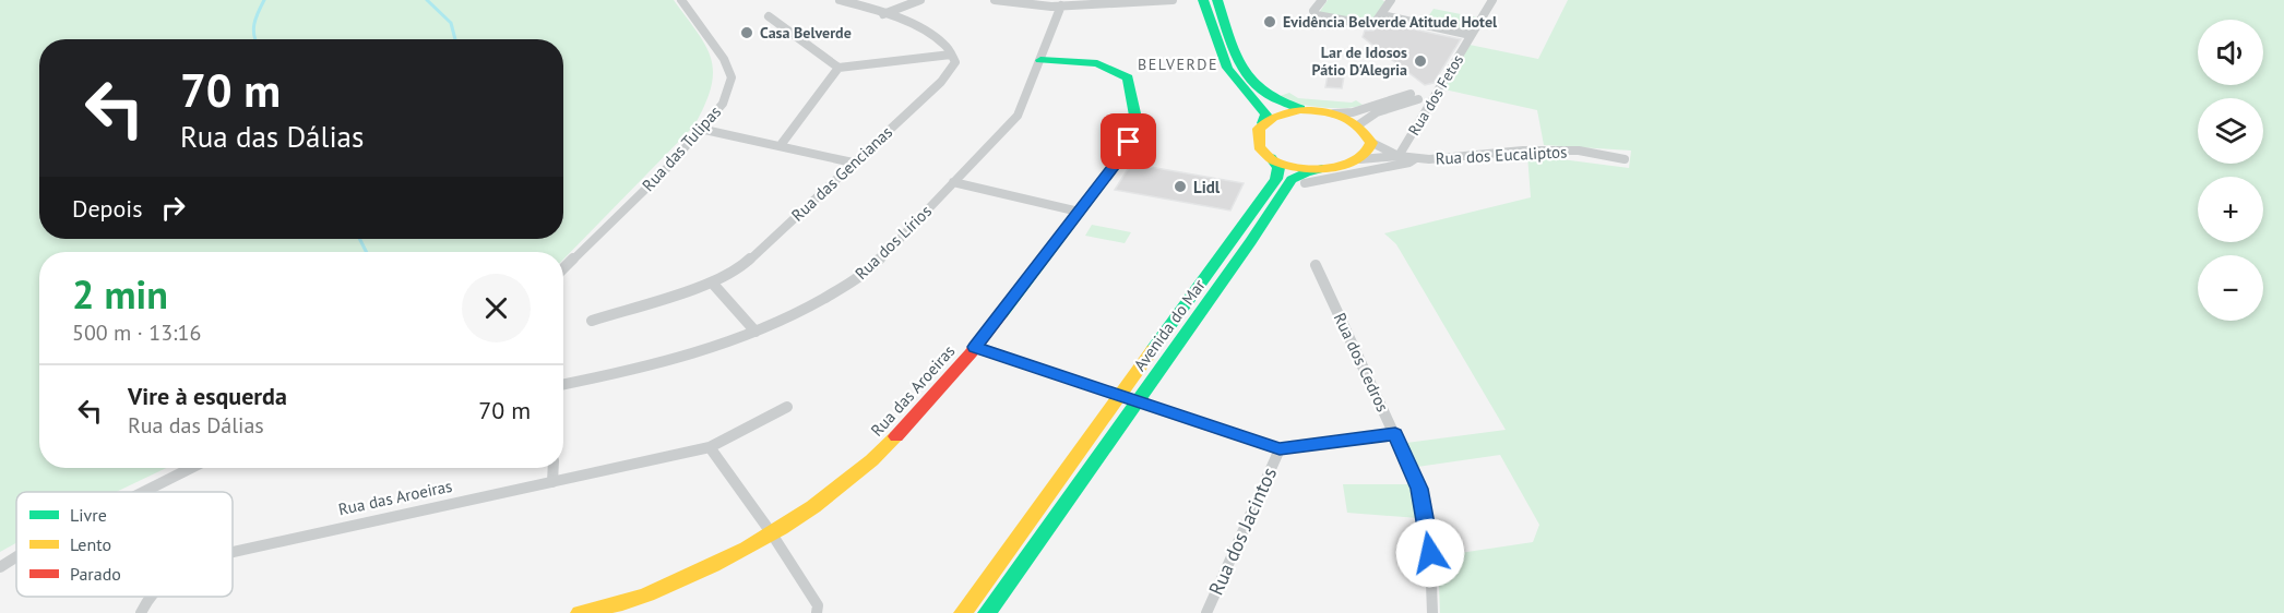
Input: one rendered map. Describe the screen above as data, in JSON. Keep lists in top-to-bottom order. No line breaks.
{"streets":{"main road":["Avenida do Mar","Rua das Aroeiras"],"street":["Rua dos Fetos","Rua das Tulipas","Rua dos Eucaliptos","Rua das Gencianas","Rua dos Lírios","Rua dos Cedros","Rua dos Jacintos"]},"crossings":[["Rua dos Fetos","Rua dos Eucaliptos"],["Rua dos Lírios","Rua das Aroeiras"]],"districts":["BELVERDE"],"places":["Evidência Belverde Atitude Hotel","Casa Belverde","Lar de Idosos Pátio D'Alegria","Lidl"],"legend":["Livre","Lento","Parado"],"page":{"map_buttons":["+","−"],"turn":["70 m","Rua das Dálias"],"then":"Depois","heading":["2 min","500 m · 13:16"],"list":[{"name":"Vire à esquerda","note":"Rua das Dálias","value":"70 m"}]}}
